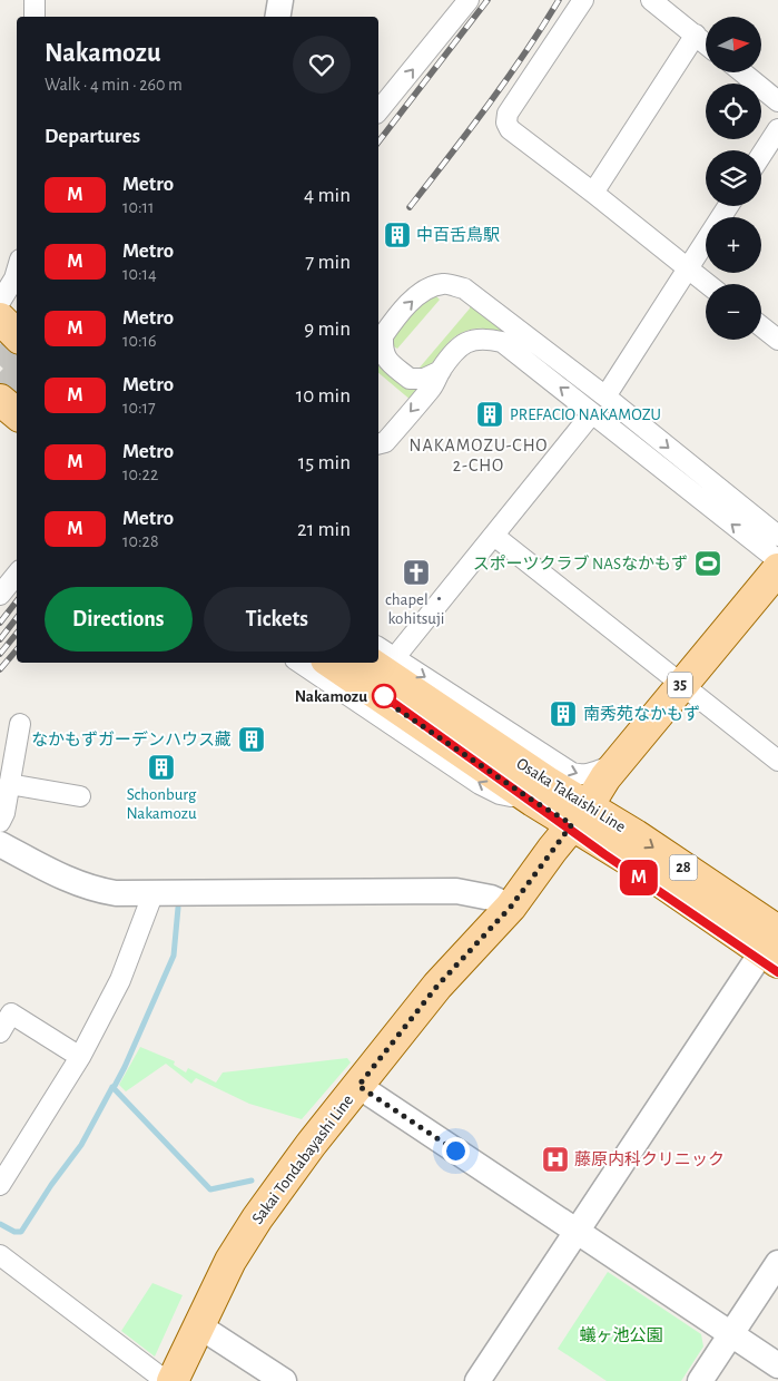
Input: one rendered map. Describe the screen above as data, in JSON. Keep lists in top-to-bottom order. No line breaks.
{"streets":{"main road":["35","Osaka Takaishi Line","28","Sakai Tondabayashi Line"]},"crossings":[["Osaka Takaishi Line","Sakai Tondabayashi Line"]],"districts":["NAKAMOZU-CHO 2-CHO"],"parks":["蟻ヶ池公園"],"places":{"building":["中百舌鳥駅","PREFACIO NAKAMOZU","南秀苑なかもず","なかもずガーデンハウス藏","Schonburg Nakamozu"],"sports":["スポーツクラブ NASなかもず"],"church":["chapel ・ kohitsuji"],"other":["Nakamozu"],"hospital":["藤原内科クリニック"]},"lines":["metro line M"],"north":"right","page":{"on_map":"M","map_buttons":["+","−"],"heading":[["Nakamozu","Walk · 4 min · 260 m"],"Departures"],"list":[{"mark":"M","name":"Metro","note":"10:11","value":"4 min"},{"mark":"M","name":"Metro","note":"10:14","value":"7 min"},{"mark":"M","name":"Metro","note":"10:16","value":"9 min"},{"mark":"M","name":"Metro","note":"10:17","value":"10 min"},{"mark":"M","name":"Metro","note":"10:22","value":"15 min"},{"mark":"M","name":"Metro","note":"10:28","value":"21 min"}],"buttons":["Directions","Tickets"]}}
